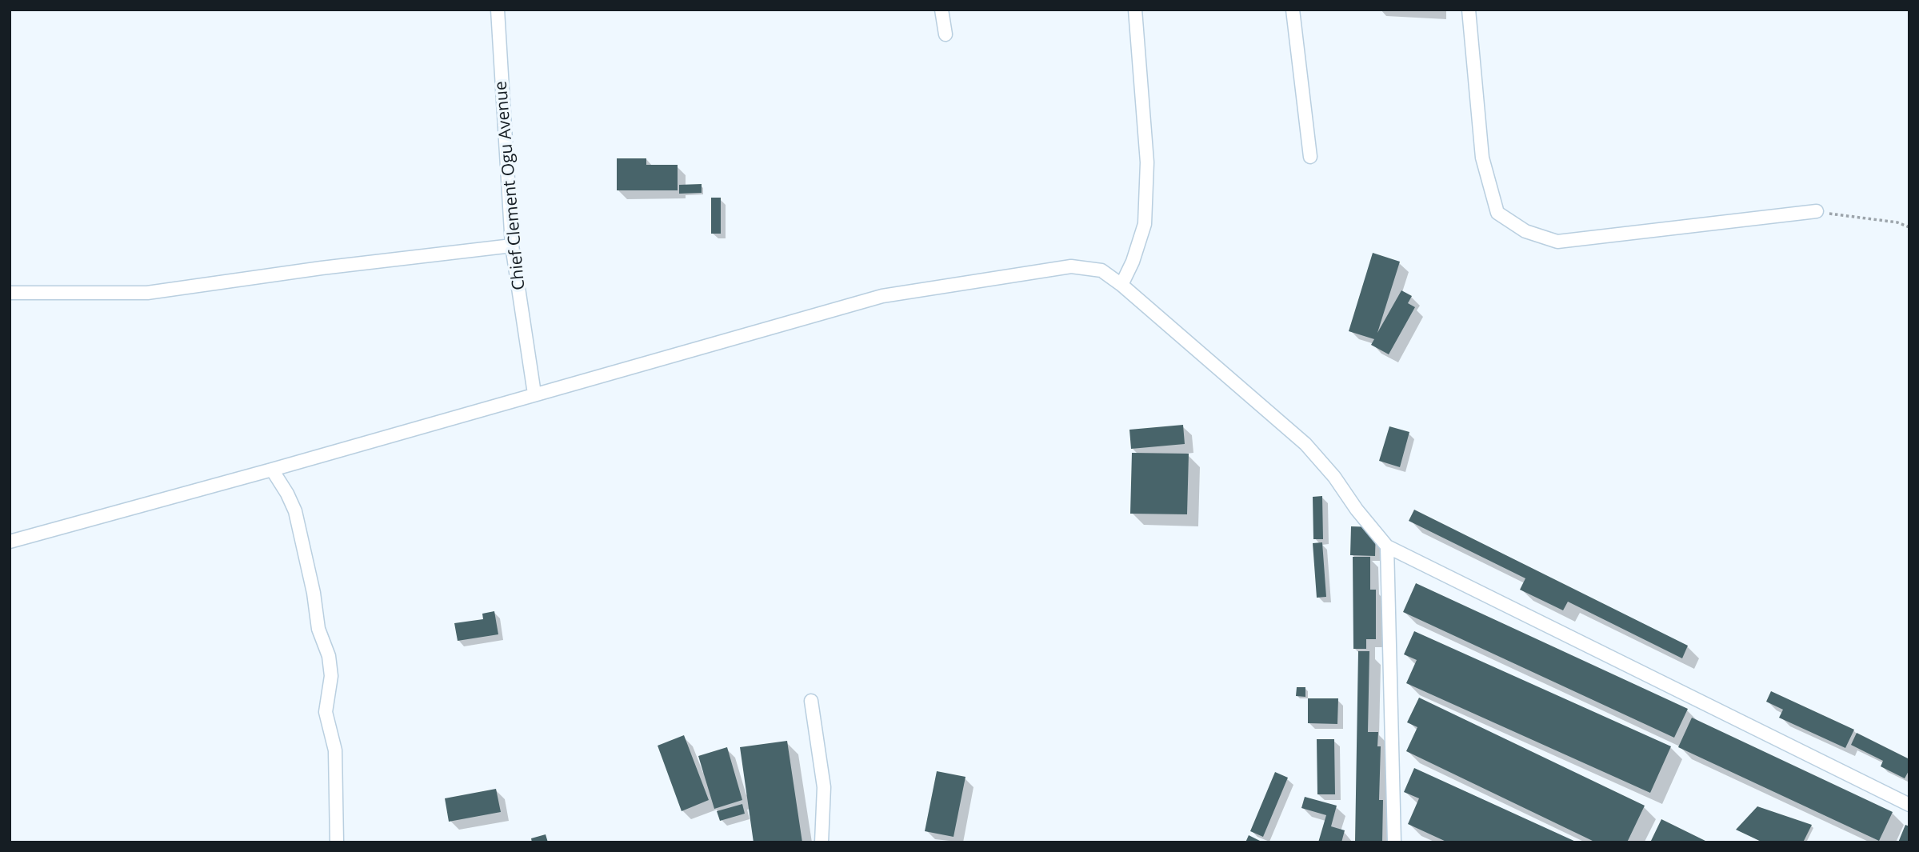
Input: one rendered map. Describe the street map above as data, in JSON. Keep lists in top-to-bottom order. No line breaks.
{"streets":{"street":["Chief Clement Ogu Avenue"]}}
